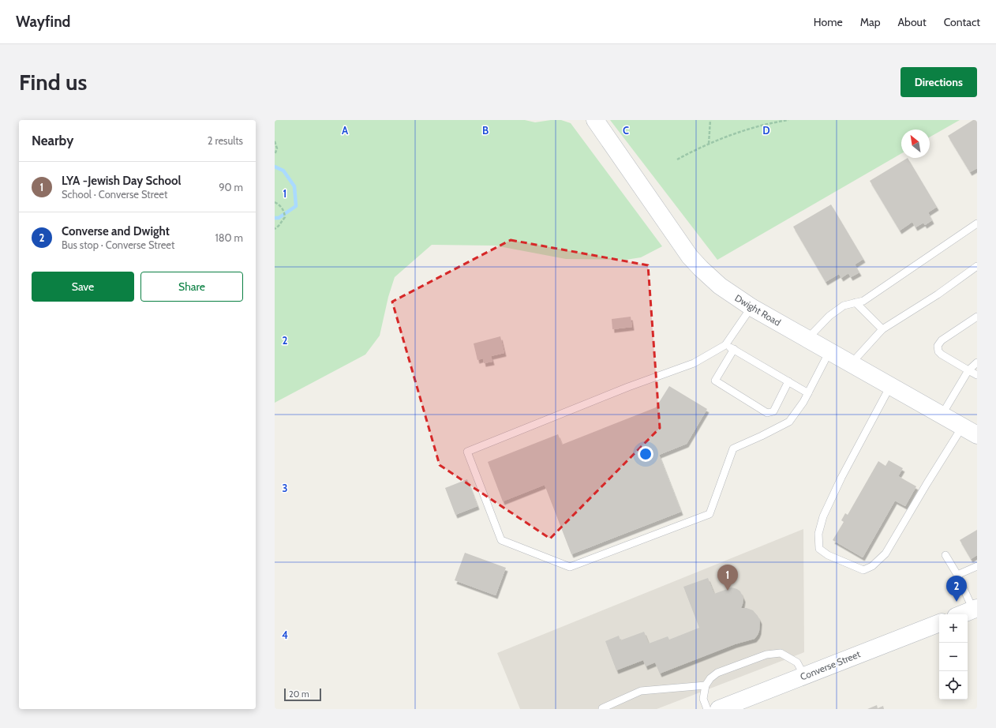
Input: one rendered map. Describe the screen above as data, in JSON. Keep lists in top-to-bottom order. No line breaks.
{"streets":{"main road":["Dwight Road","Converse Street"]},"scale_bar":"20 m","north":"top left","page":{"header":"Wayfind","nav":["Home","Map","About","Contact"],"buttons":["Directions",["Save","Share"]],"title":"Find us","heading":["Nearby","2 results"],"list":[{"mark":"1","name":"LYA -Jewish Day School","note":"School · Converse Street","value":"90 m"},{"mark":"2","name":"Converse and Dwight","note":"Bus stop · Converse Street","value":"180 m"}],"pins":["1","2"],"map_buttons":["+","−"],"scale":"20 m"},"grid":{"columns":["A","B","C","D"],"rows":["1","2","3","4"]}}
